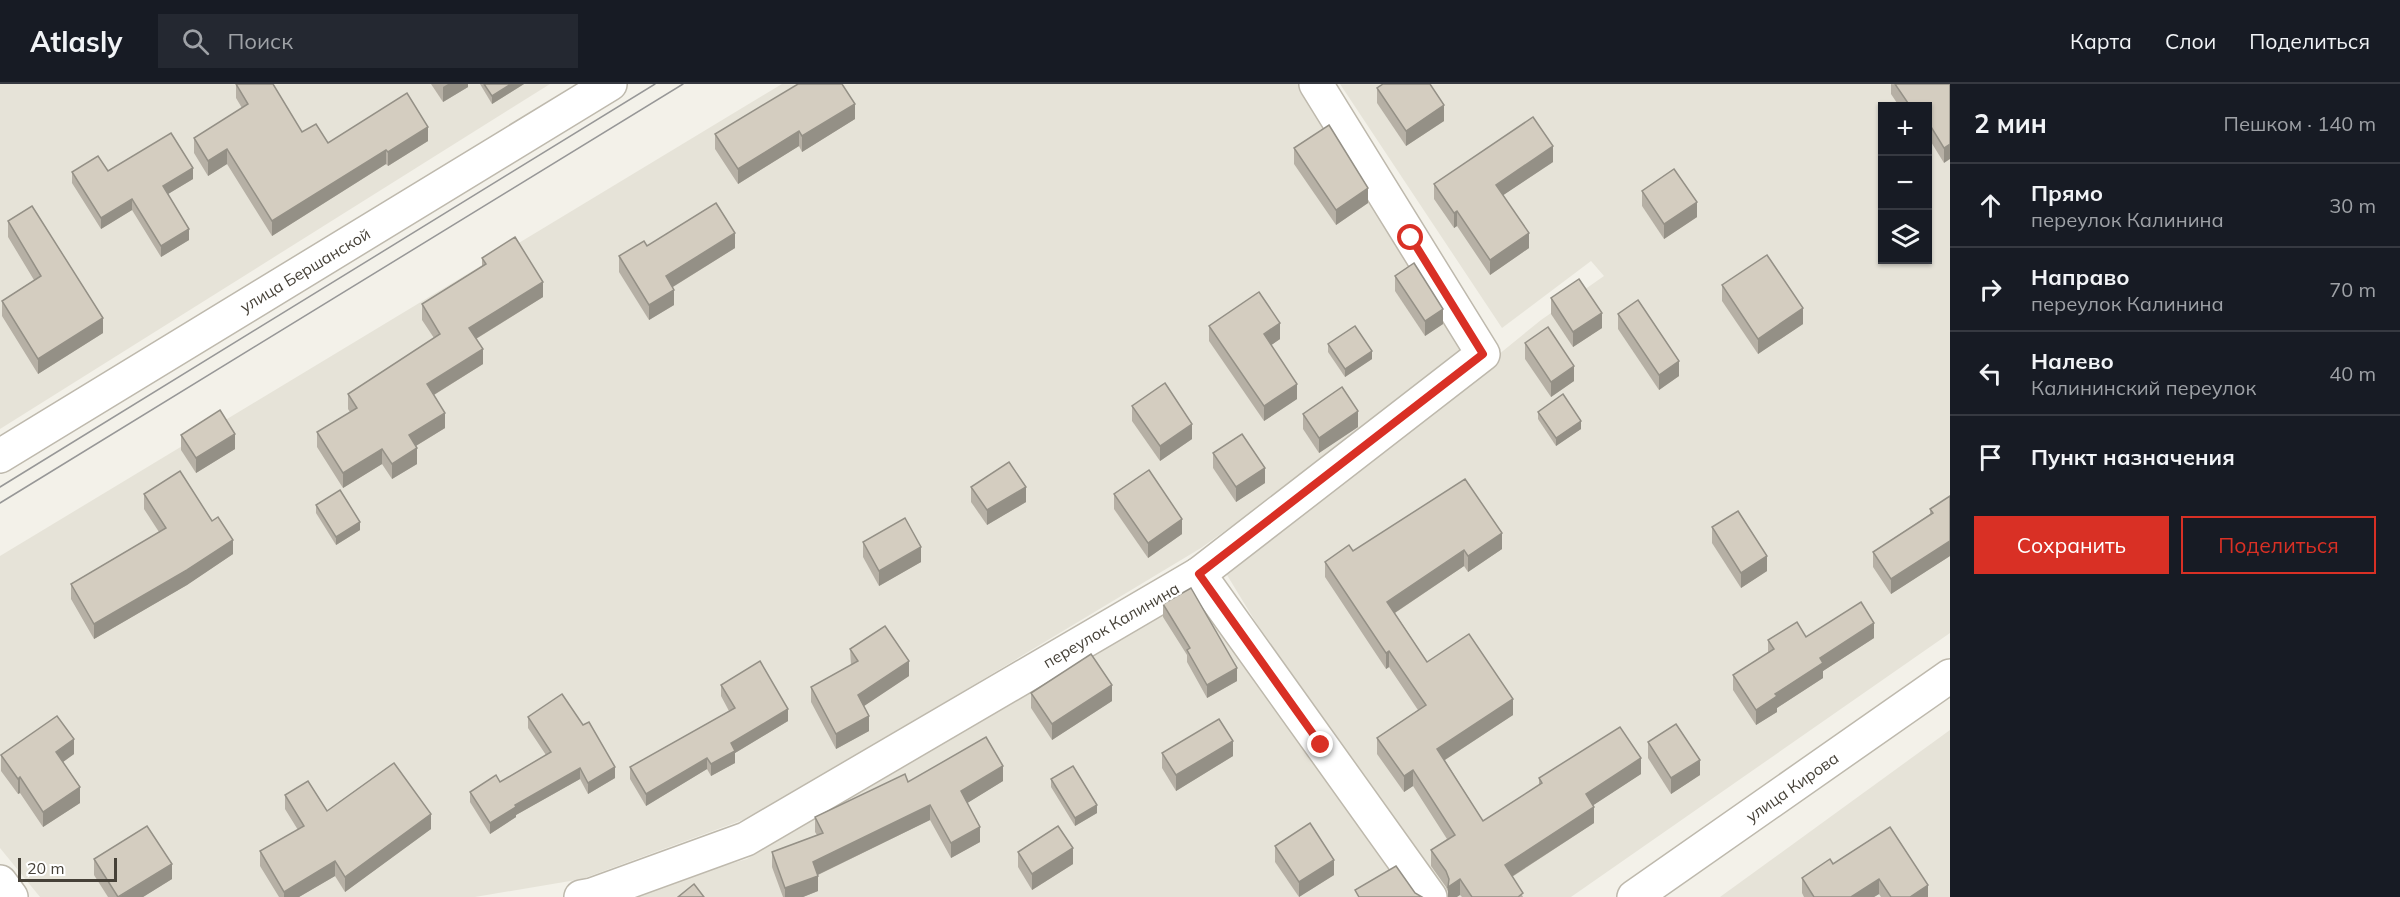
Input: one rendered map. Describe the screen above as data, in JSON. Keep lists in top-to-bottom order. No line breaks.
{"streets":{"street":["улица Бершанской","переулок Калинина","улица Кирова"]},"scale_bar":"20 m","page":{"header":"Atlasly","search":"Поиск","nav":["Карта","Слои","Поделиться"],"heading":["2 мин","Пешком · 140 m"],"map_buttons":["+","−"],"list":[["Прямо","переулок Калинина","30 m"],["Направо","переулок Калинина","70 m"],["Налево","Калининский переулок","40 m"],"Пункт назначения"],"buttons":["Сохранить","Поделиться"],"scale":"20 m"}}
